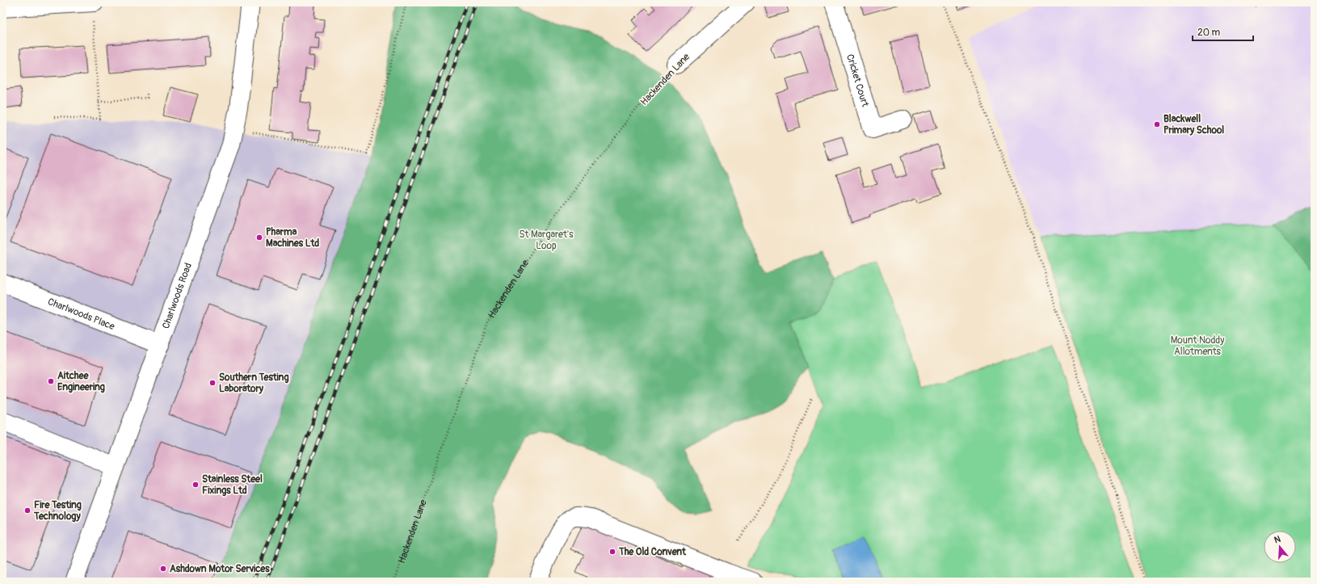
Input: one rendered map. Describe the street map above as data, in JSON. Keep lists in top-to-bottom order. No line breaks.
{"streets":{"street":["Hackenden Lane","Cricket Court","Charlwoods Road","Charlwoods Place"]},"crossings":[["Charlwoods Road","Charlwoods Place"]],"parks":["St Margaret's Loop","Mount Noddy Allotments"],"places":["Blackwell Primary School","Pharma Machines Ltd","Aitchee Engineering","Southern Testing Laboratory","Stainless Steel Fixings Ltd","Fire Testing Technology","The Old Convent","Ashdown Motor Services"],"scale_bar":"20 m","north":"top"}
